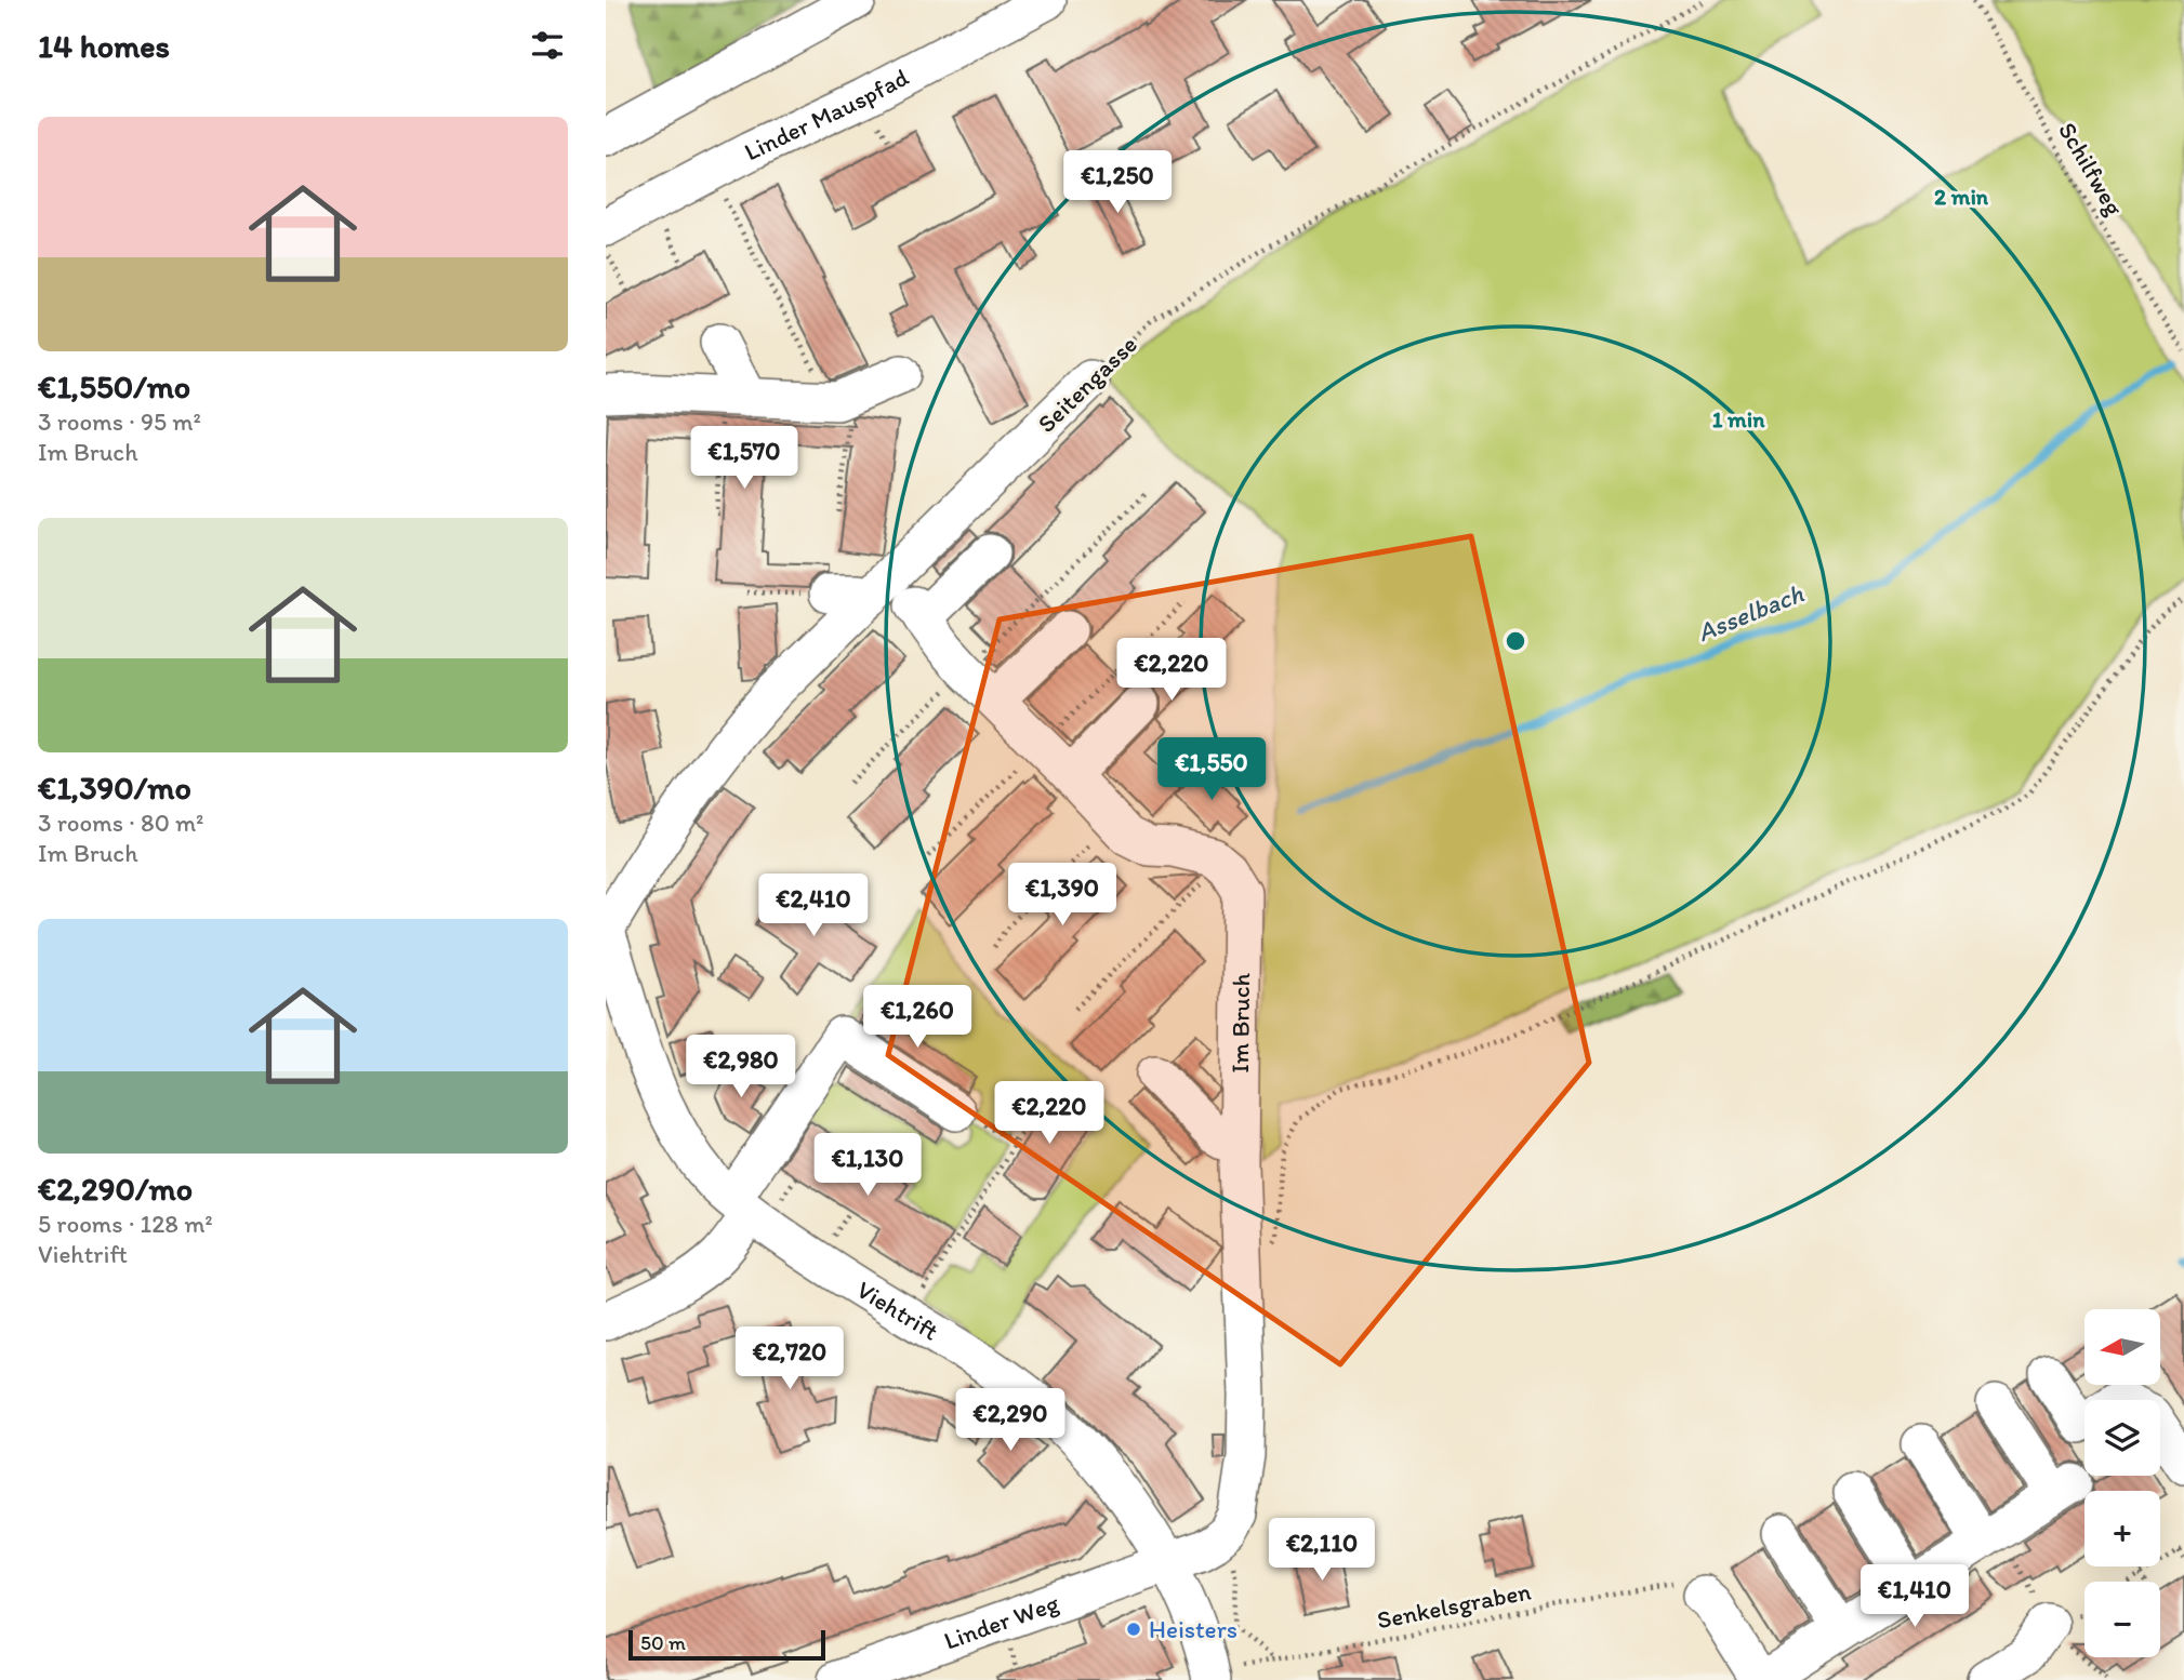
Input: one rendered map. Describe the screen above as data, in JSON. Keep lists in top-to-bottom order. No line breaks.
{"streets":{"street":["Linder Mauspfad","Seitengasse","Im Bruch","Viehtrift","Linder Weg"],"path":["Schilfweg","Senkelsgraben"]},"crossings":[["Seitengasse","Viehtrift"],["Im Bruch","Viehtrift"],["Im Bruch","Linder Weg"],["Viehtrift","Senkelsgraben"],["Viehtrift","Linder Weg"]],"water":["Asselbach"],"places":["Heisters"],"scale_bar":"50 m","north":"left","page":{"heading":"14 homes","list":[{"name":"€1,550/mo","note":"3 rooms · 95 m² · Im Bruch"},{"name":"€1,390/mo","note":"3 rooms · 80 m² · Im Bruch"},{"name":"€2,290/mo","note":"5 rooms · 128 m² · Viehtrift"}],"price":["€1,250","€1,570","€2,220","€1,550","€1,390","€2,410","€1,260","€2,980","€2,220","€1,130","€2,720","€2,290","€2,110","€1,410"],"map_buttons":["+","−"],"scale":"50 m"},"rings":["2 min","1 min"]}
